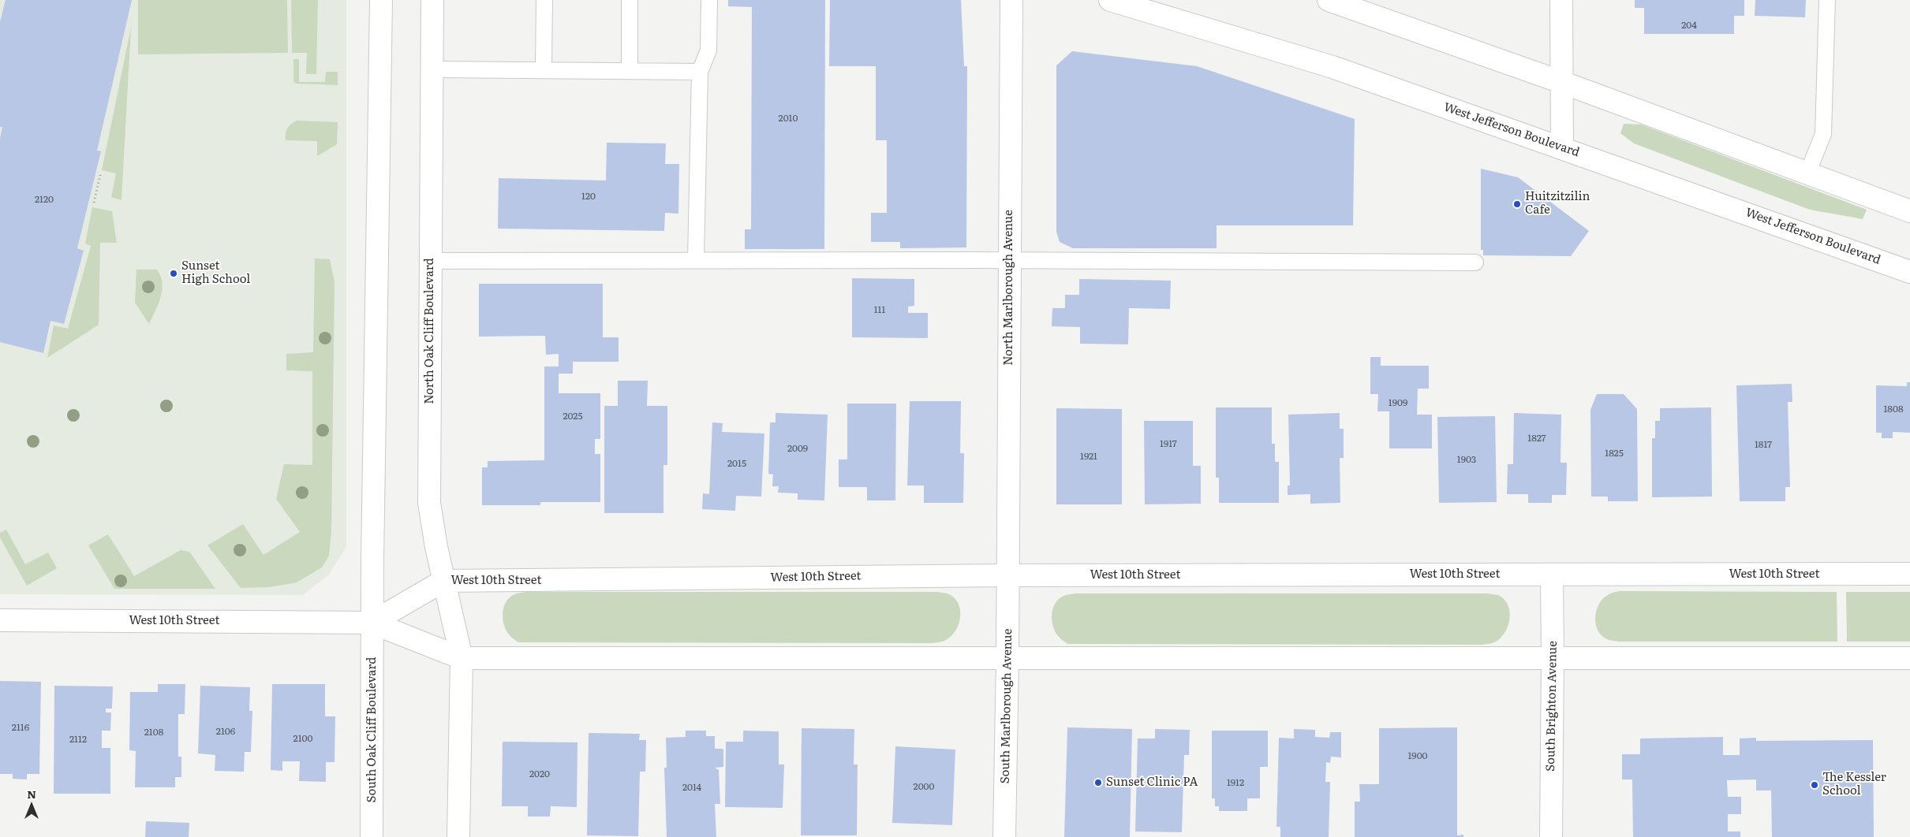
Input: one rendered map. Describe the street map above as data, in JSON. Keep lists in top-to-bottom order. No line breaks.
{"streets":{"street":["West Jefferson Boulevard","North Marlborough Avenue","North Oak Cliff Boulevard","West 10th Street","South Marlborough Avenue","South Brighton Avenue","South Oak Cliff Boulevard"]},"crossings":[["North Marlborough Avenue","West 10th Street"],["North Marlborough Avenue","South Marlborough Avenue"],["North Oak Cliff Boulevard","West 10th Street"],["West 10th Street","South Marlborough Avenue"],["West 10th Street","South Brighton Avenue"],["West 10th Street","South Oak Cliff Boulevard"]],"places":["Huitzitzilin Cafe","Sunset High School","Sunset Clinic PA","The Kessler School"],"house_numbers":["204","2010","120","2120","111","1909","1808","2025","1827","1917","1817","2009","1825","1921","1903","2015","2116","2106","2108","2100","2112","1900","2020","1912","2000","2014"],"north":"top"}
